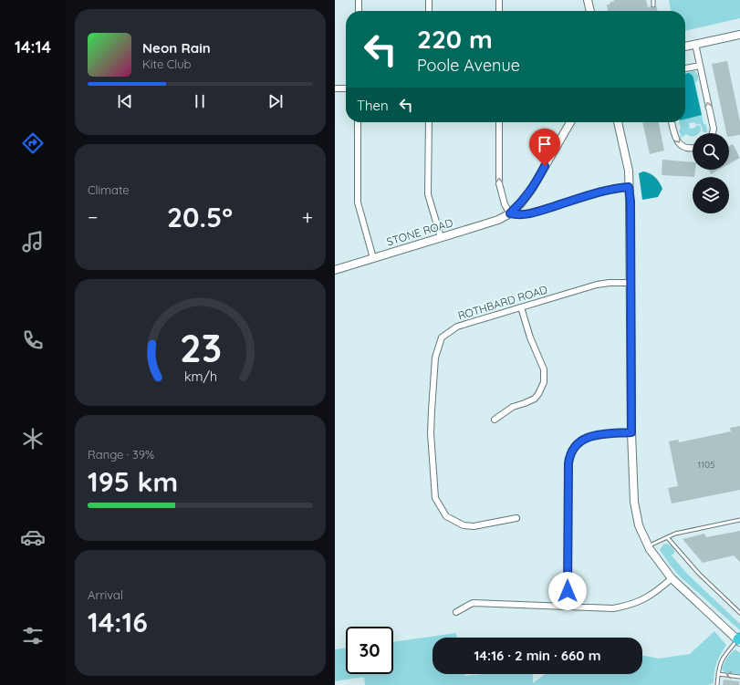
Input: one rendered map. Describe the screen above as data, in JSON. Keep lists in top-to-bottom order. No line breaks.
{"streets":{"street":["STONE ROAD","ROTHBARD ROAD"]},"house_numbers":["1105"],"page":{"tabs":"14:14","turn":["220 m","Poole Avenue"],"song":["Neon Rain","Kite Club"],"then":"Then","tile":["Climate",["Range · 39%","195 km"],["Arrival","14:16"]],"heat":["−","20.5°","+"],"limit":"30","trip":"14:16 · 2 min · 660 m","gauge":["23","km/h"]}}
